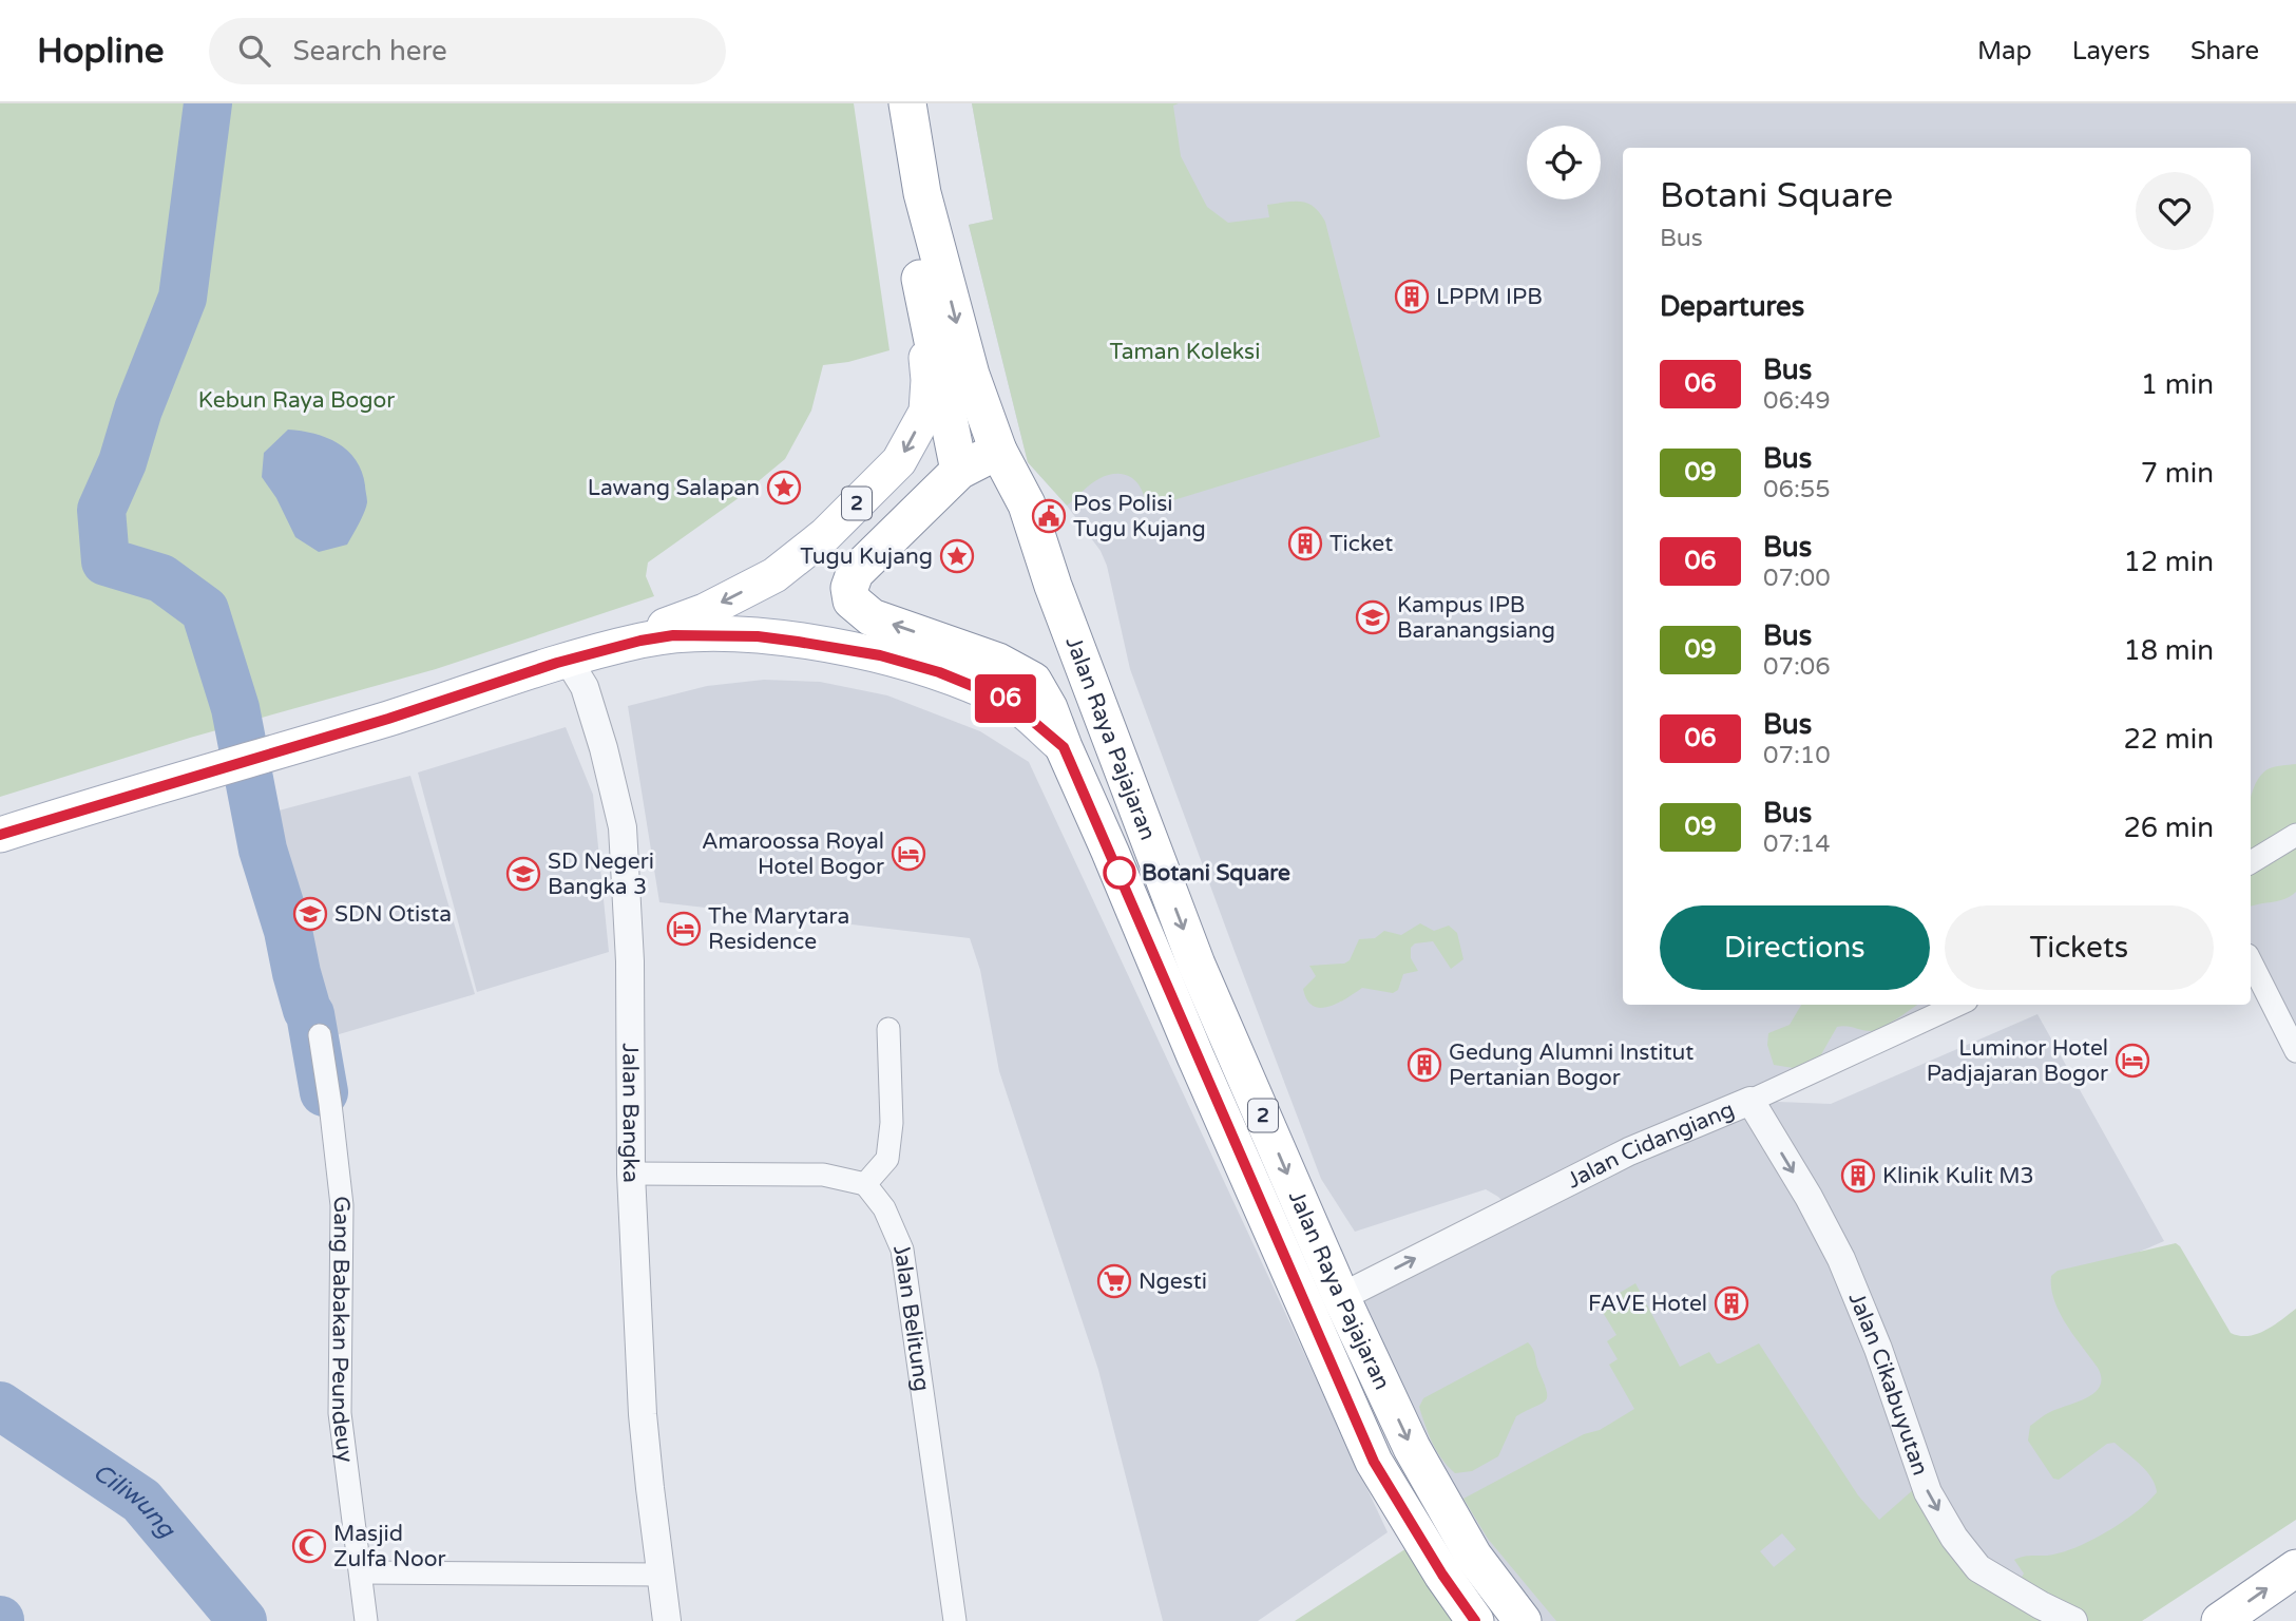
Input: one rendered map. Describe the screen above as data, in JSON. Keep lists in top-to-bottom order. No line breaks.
{"streets":{"highway":["2","Jalan Raya Pajajaran"],"street":["Jalan Bangka","Jalan Cidangiang","Jalan Belitung","Gang Babakan Peundeuy","Jalan Cikabuyutan"]},"crossings":[["2","Jalan Raya Pajajaran"],["2","Jalan Bangka"],["Jalan Raya Pajajaran","Jalan Cidangiang"],["Jalan Cidangiang","Jalan Cikabuyutan"]],"one_way":["Jalan Cidangiang","Jalan Cikabuyutan"],"water":["Ciliwung"],"parks":["Taman Koleksi","Kebun Raya Bogor"],"places":{"building":["LPPM IPB","Ticket","Gedung Alumni Institut Pertanian Bogor","Klinik Kulit M3","FAVE Hotel"],"place":["Lawang Salapan","Tugu Kujang"],"public building":["Pos Polisi Tugu Kujang"],"school or university":["Kampus IPB Baranangsiang","SD Negeri Bangka 3","SDN Otista"],"hotel":["Amaroossa Royal Hotel Bogor","The Marytara Residence","Luminor Hotel Padjajaran Bogor"],"other":["Botani Square"],"supermarket":["Ngesti"],"mosque":["Masjid Zulfa Noor"]},"lines":["bus line 06"],"page":{"header":"Hopline","search":"Search here","nav":["Map","Layers","Share"],"on_map":"06","heading":[["Botani Square","Bus"],"Departures"],"list":[{"mark":"06","name":"Bus","note":"06:49","value":"1 min"},{"mark":"09","name":"Bus","note":"06:55","value":"7 min"},{"mark":"06","name":"Bus","note":"07:00","value":"12 min"},{"mark":"09","name":"Bus","note":"07:06","value":"18 min"},{"mark":"06","name":"Bus","note":"07:10","value":"22 min"},{"mark":"09","name":"Bus","note":"07:14","value":"26 min"}],"buttons":["Directions","Tickets"]}}
